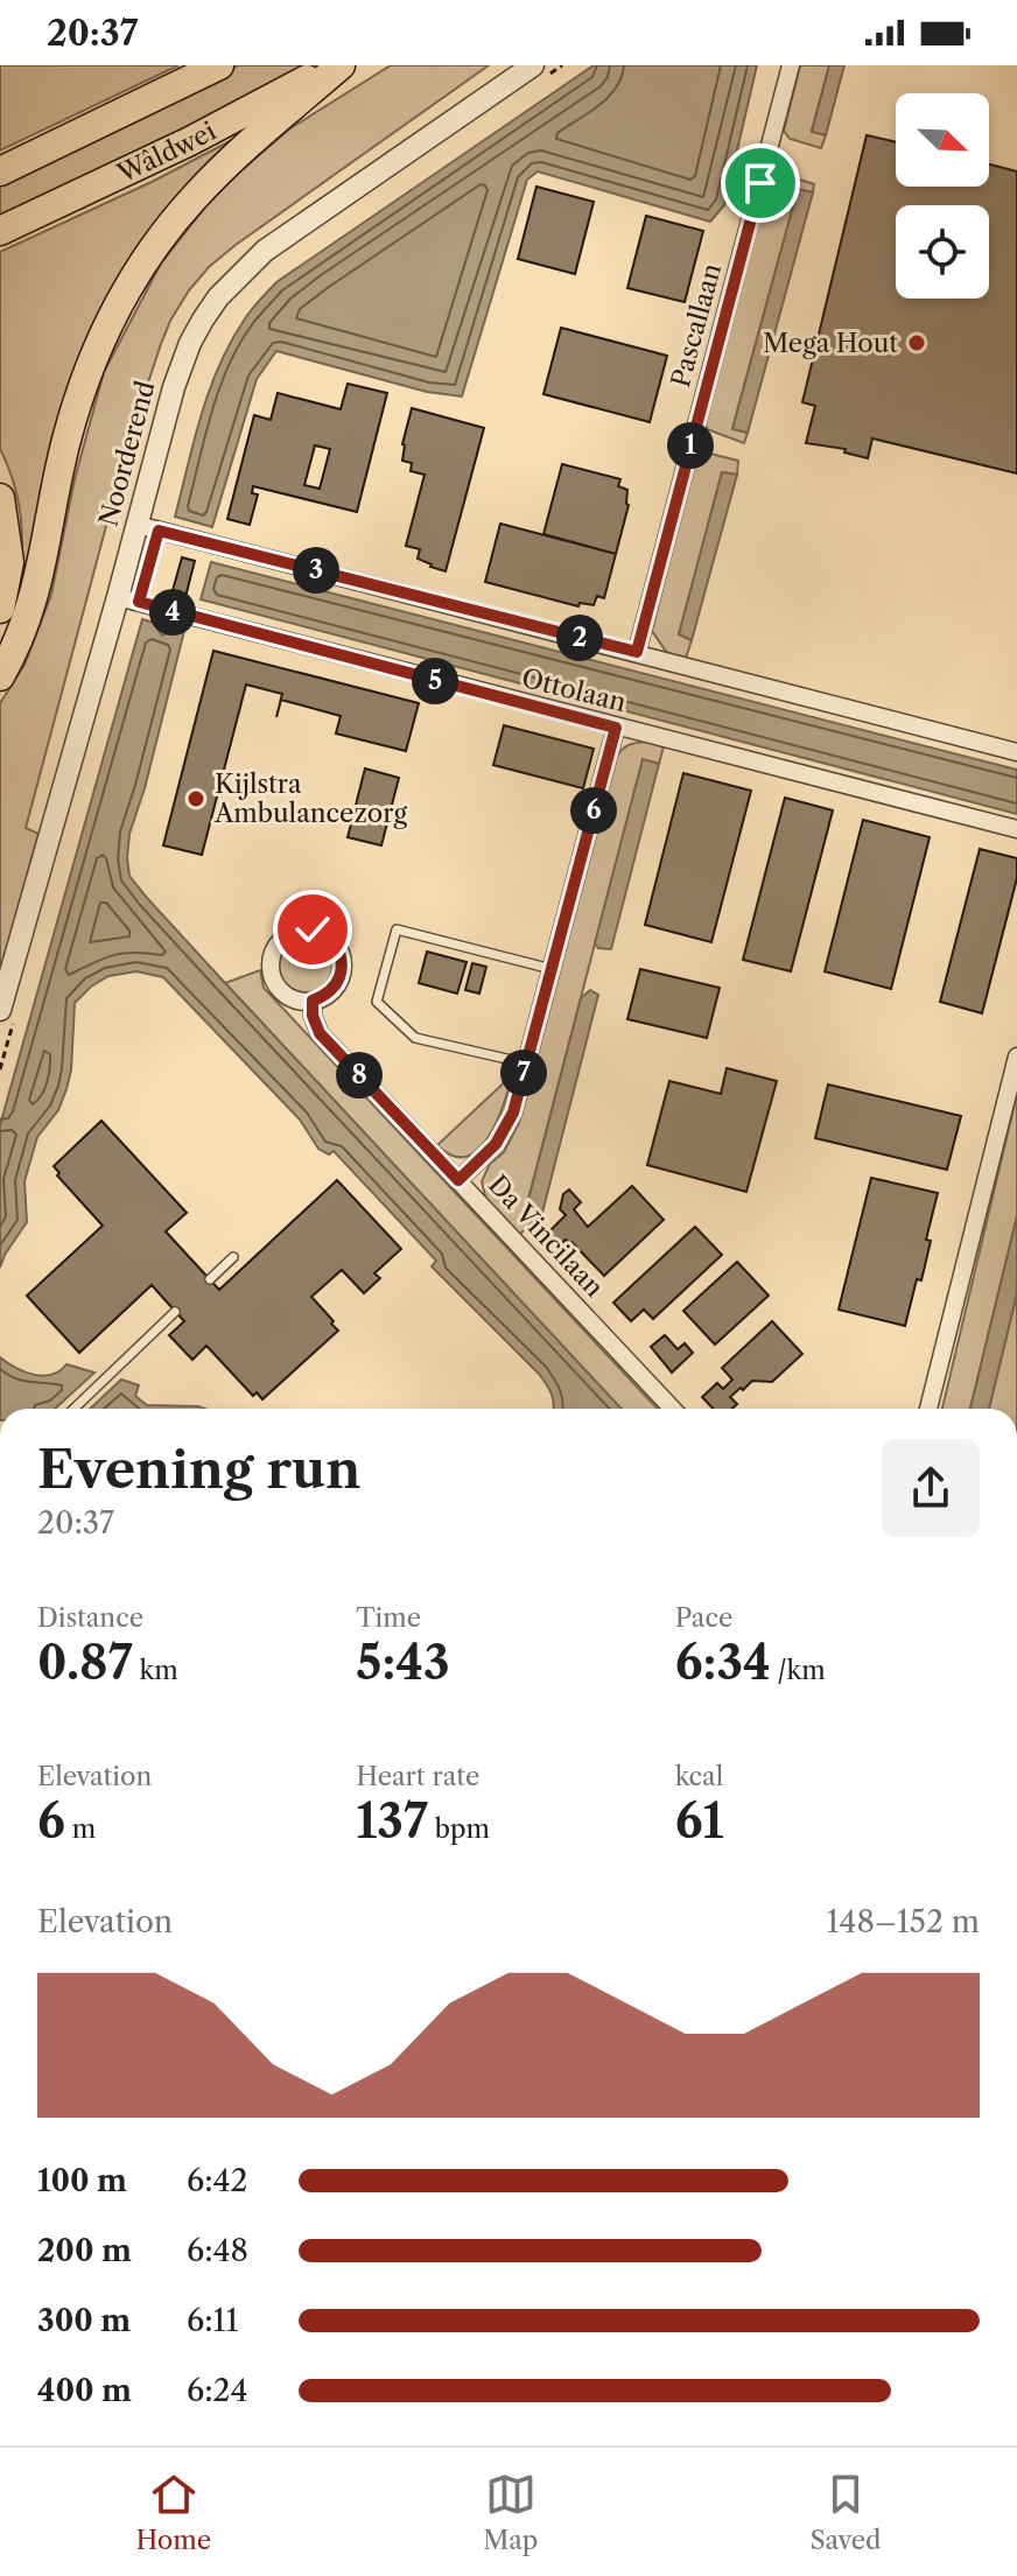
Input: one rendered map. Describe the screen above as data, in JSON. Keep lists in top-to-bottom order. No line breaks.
{"streets":{"highway":["Wâldwei"],"street":["Pascallaan","Noorderend","Ottolaan","Da Vincilaan"]},"crossings":[["Pascallaan","Ottolaan"],["Noorderend","Ottolaan"]],"places":["Mega Hout","Kijlstra Ambulancezorg"],"north":"bottom right","page":{"status":"20:37","pins":["1","3","4","2","5","6","7","8"],"heading":["Evening run","20:37"],"stats":[["Distance","0.87 km"],["Time","5:43"],["Pace","6:34 /km"],["Elevation","6 m"],["Heart rate","137 bpm"],["kcal","61"]],"chart":["Elevation","148–152 m"],"list":[{"name":"100 m","note":"6:42"},{"name":"200 m","note":"6:48"},{"name":"300 m","note":"6:11"},{"name":"400 m","note":"6:24"}],"tabs":["Home","Map","Saved"]}}
